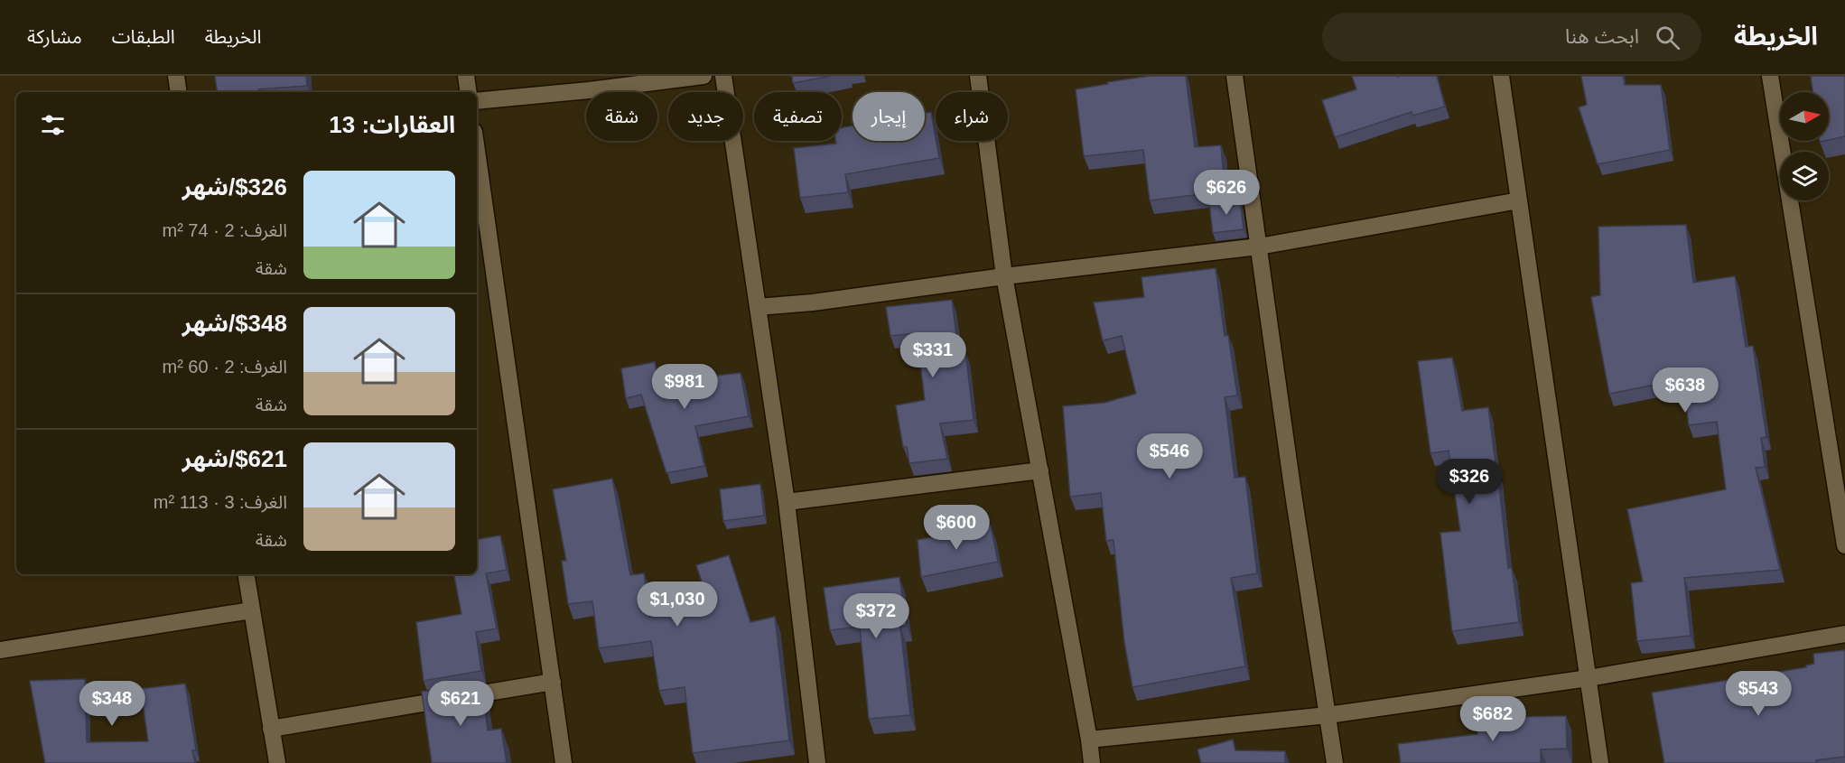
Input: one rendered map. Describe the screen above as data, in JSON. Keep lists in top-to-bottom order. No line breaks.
{"north":"right","page":{"header":"الخريطة","search":"ابحث هنا","nav":["الخريطة","الطبقات","مشاركة"],"chip":["شراء","إيجار","تصفية","جديد","شقة"],"heading":"العقارات: 13","list":[{"name":"$326/شهر","note":"الغرف: 2 · 74 m² · شقة"},{"name":"$348/شهر","note":"الغرف: 2 · 60 m² · شقة"},{"name":"$621/شهر","note":"الغرف: 3 · 113 m² · شقة"}],"price":["$626","$331","$981","$638","$546","$326","$600","$1,030","$372","$543","$348","$621","$682"]}}
